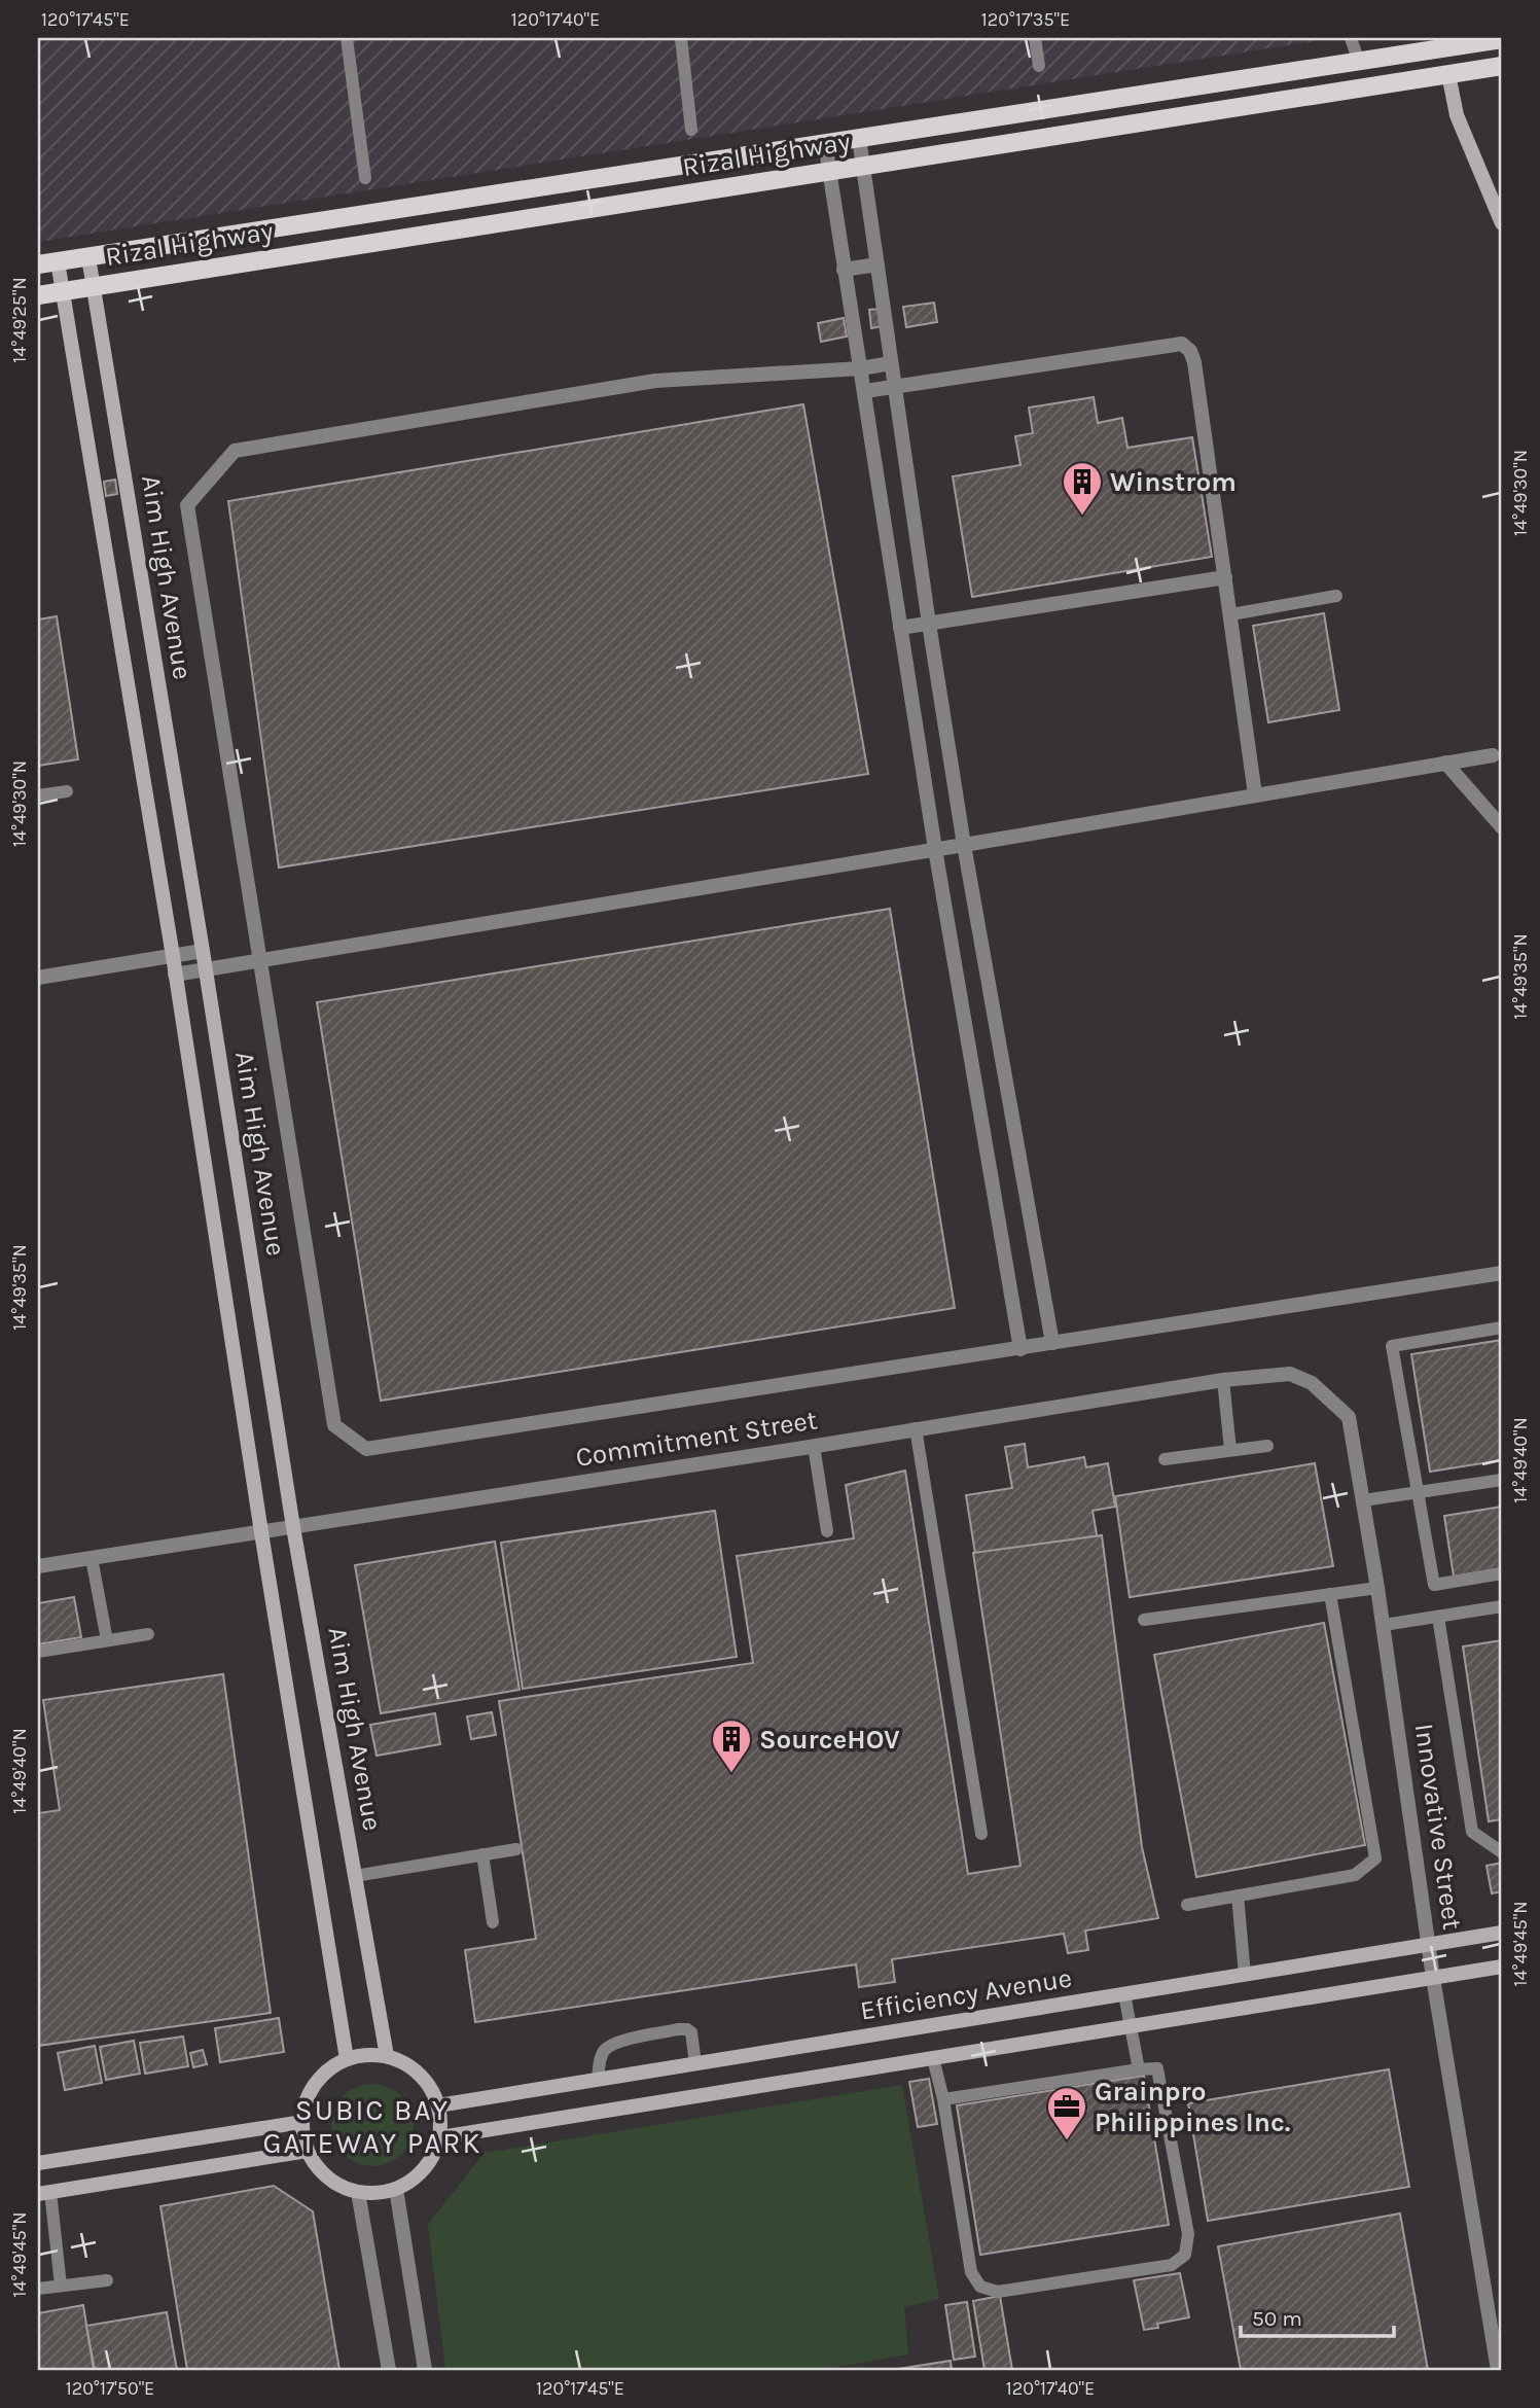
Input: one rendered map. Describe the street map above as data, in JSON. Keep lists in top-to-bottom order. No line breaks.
{"streets":{"main road":["Rizal Highway"],"street":["Aim High Avenue","Commitment Street","Innovative Street","Efficiency Avenue"]},"crossings":[["Rizal Highway","Aim High Avenue"],["Aim High Avenue","Commitment Street"],["Aim High Avenue","Efficiency Avenue"],["Commitment Street","Innovative Street"],["Innovative Street","Efficiency Avenue"]],"districts":["SUBIC BAY GATEWAY PARK"],"places":{"building":["Winstrom","SourceHOV"],"office":["Grainpro Philippines Inc."]},"scale_bar":"50 m","coordinates":["120°17'45\"E","120°17'40\"E","120°17'35\"E","14°49'25\"N","14°49'30\"N","14°49'35\"N","14°49'40\"N","14°49'45\"N","120°17'50\"E"]}
